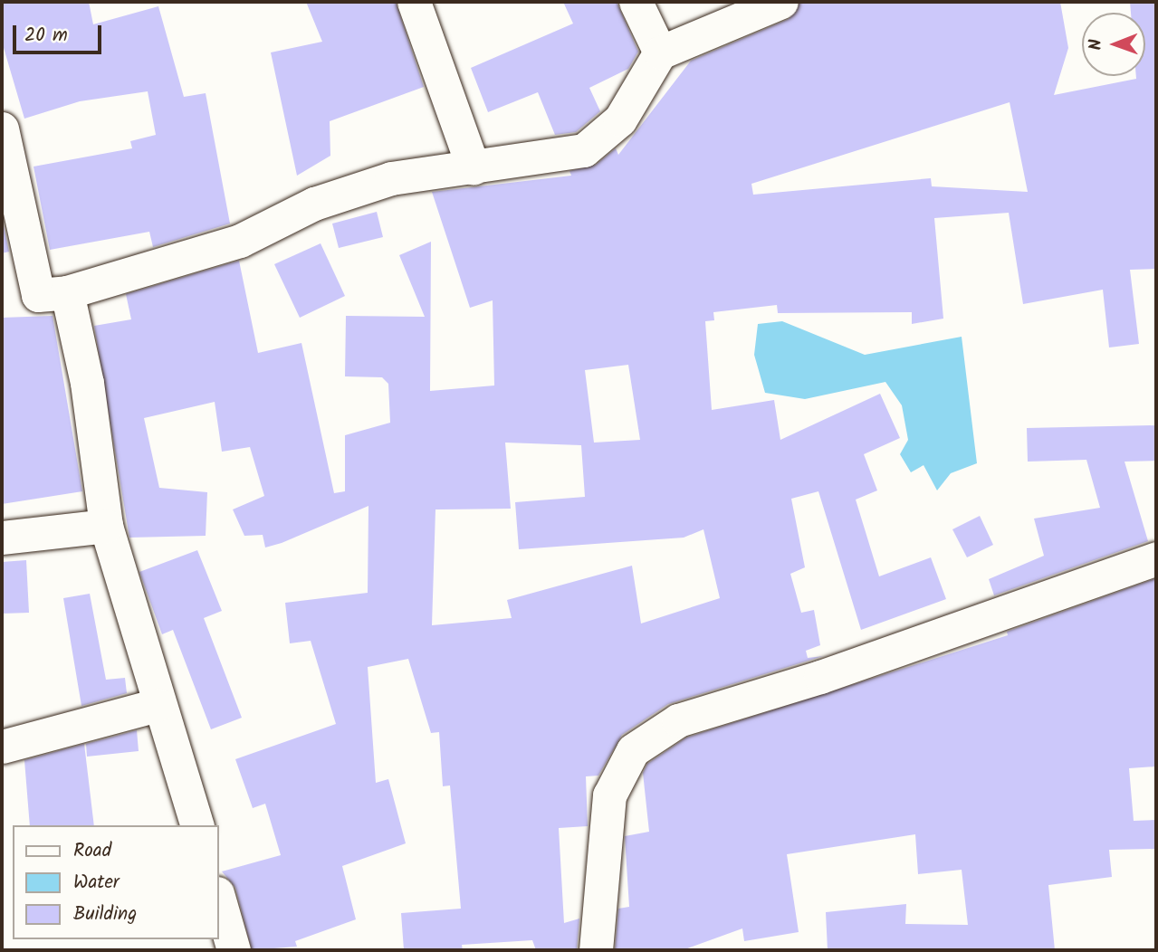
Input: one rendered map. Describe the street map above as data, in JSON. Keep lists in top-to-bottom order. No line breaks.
{"legend":["Road","Water","Building"],"scale_bar":"20 m","north":"left"}
